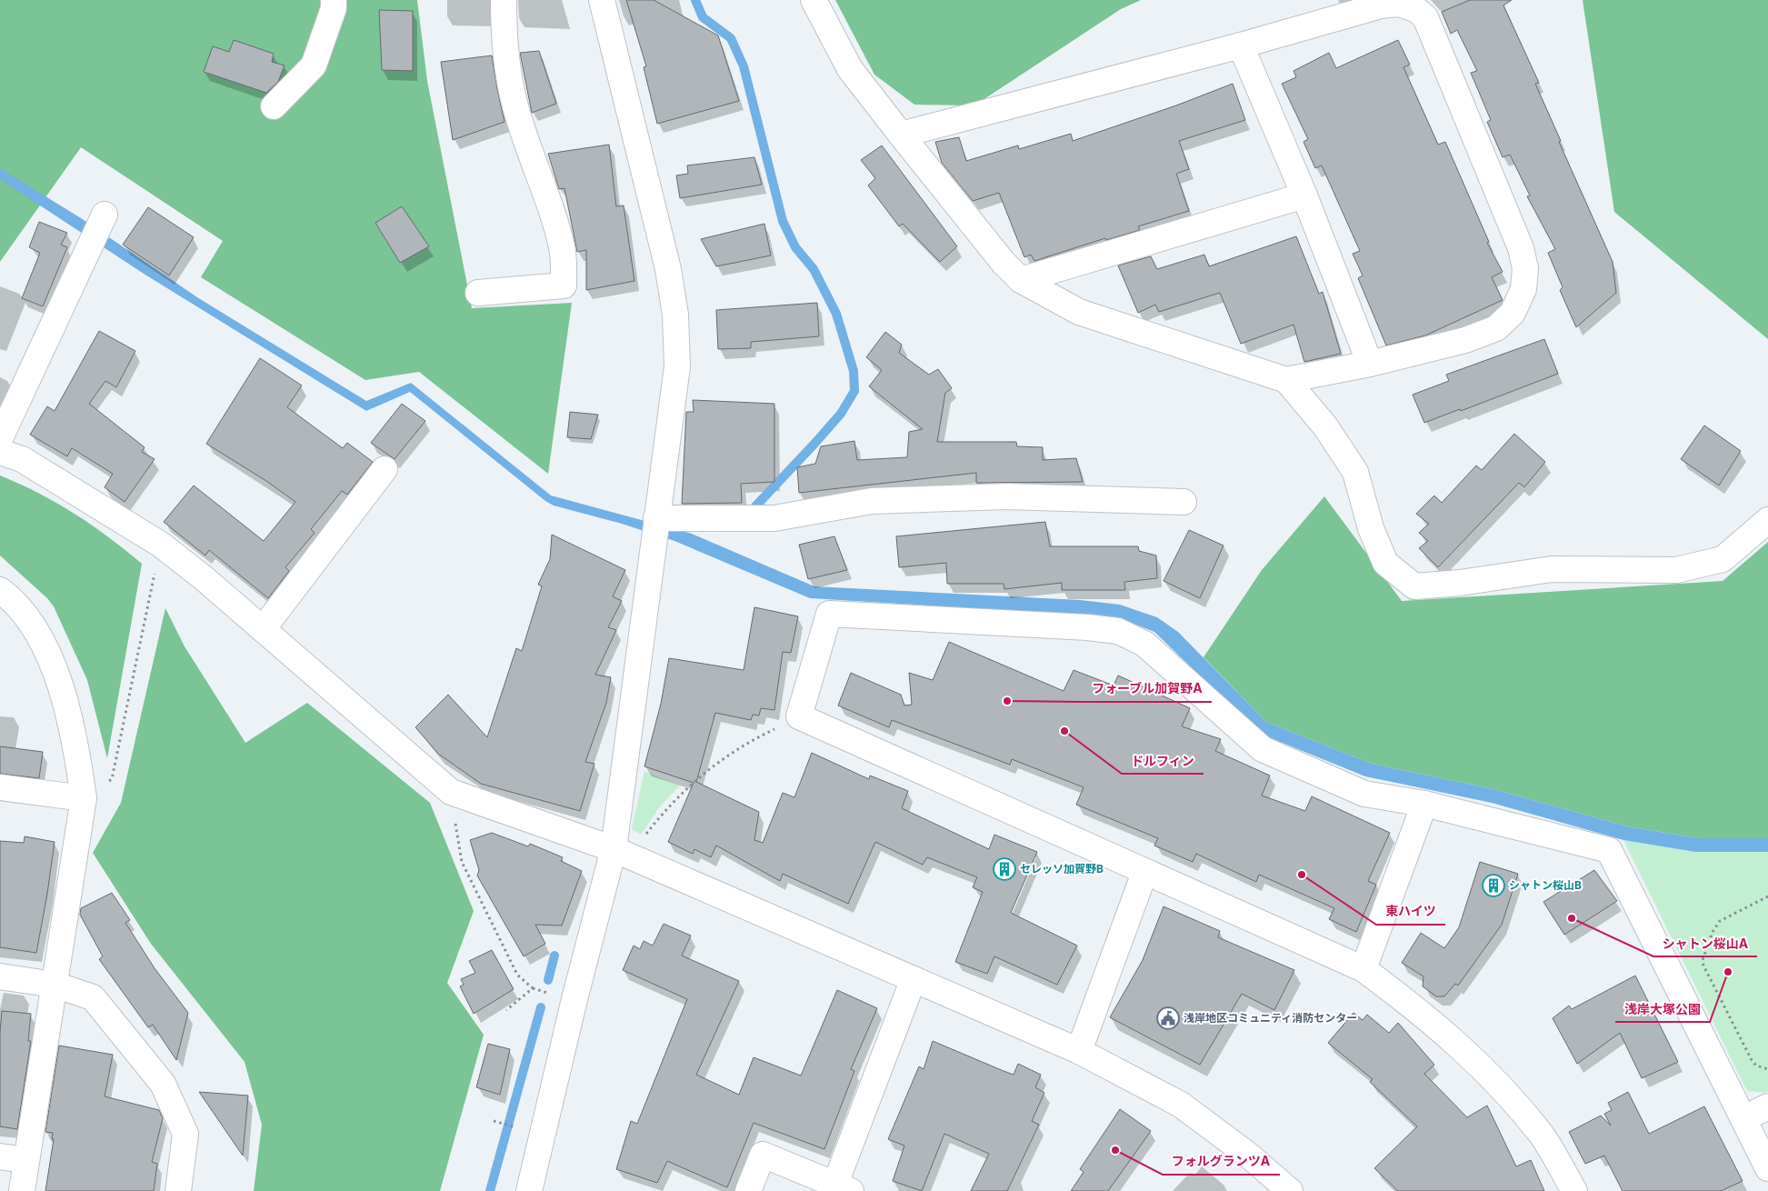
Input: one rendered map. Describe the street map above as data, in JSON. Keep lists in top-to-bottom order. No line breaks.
{"places":{"other":["フォーブル加賀野A","ドルフィン","東ハイツ","シャトン桜山A","浅岸大塚公園","フォルグランツA"],"building":["セレッソ加賀野B","シャトン桜山B"],"public building":["浅岸地区コミュニティ消防センター"]}}
